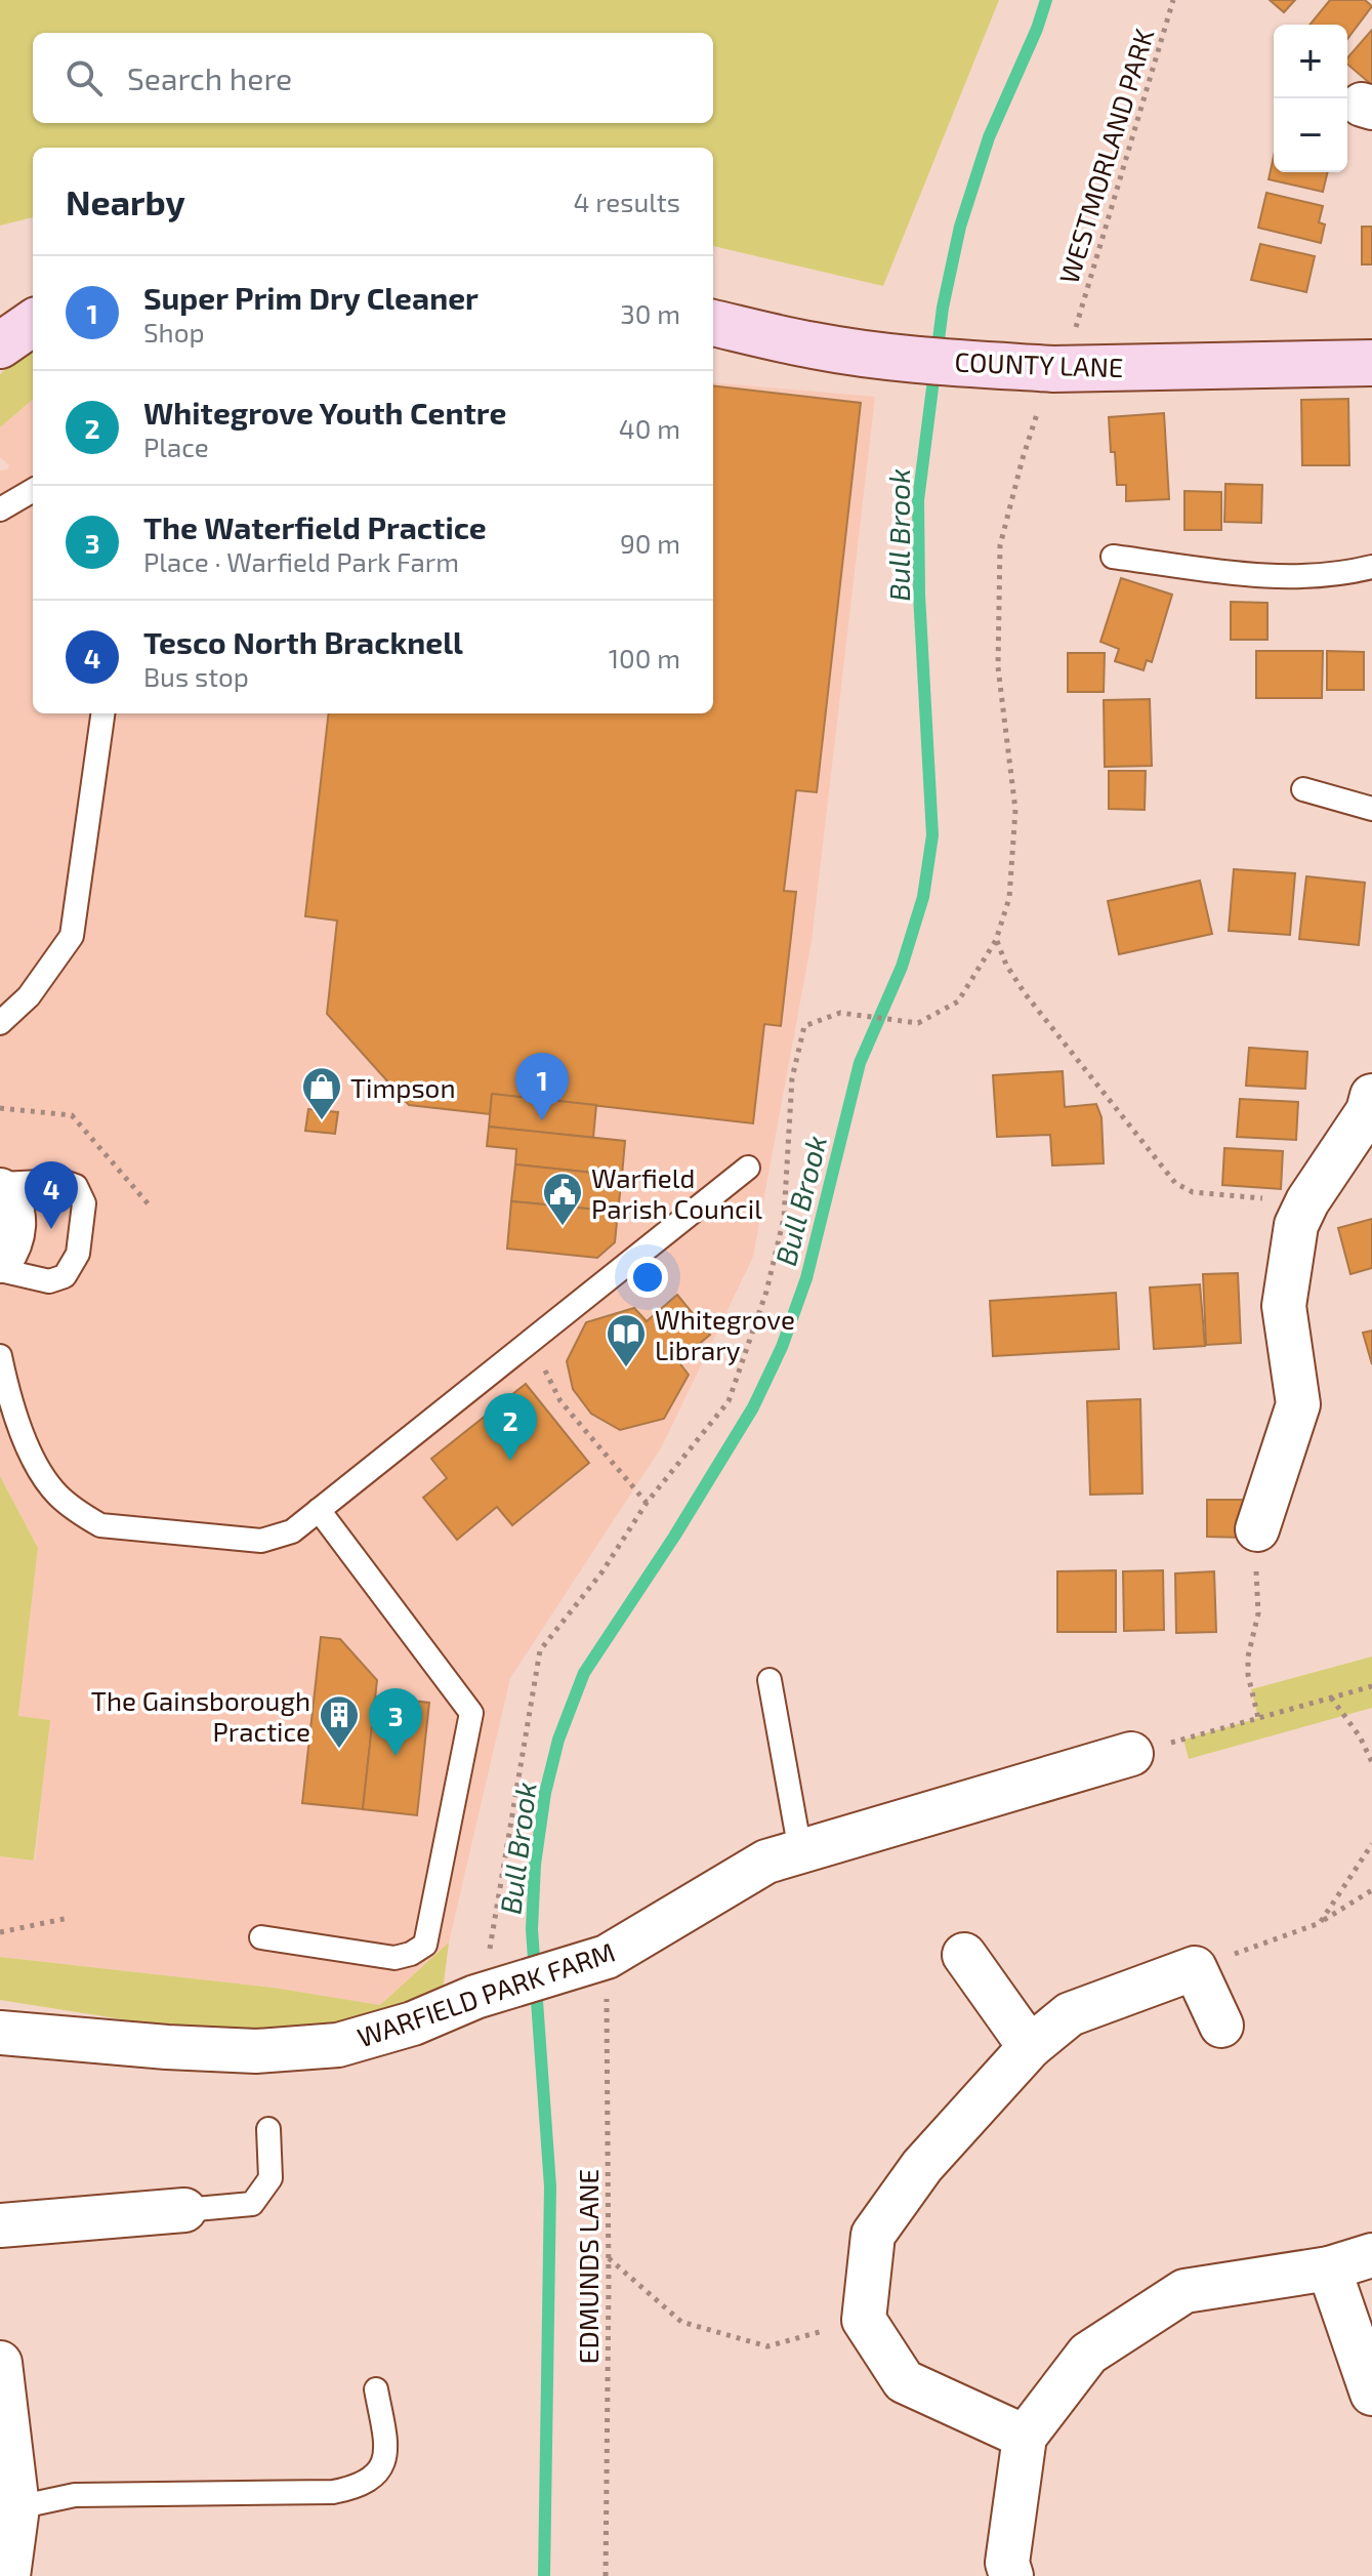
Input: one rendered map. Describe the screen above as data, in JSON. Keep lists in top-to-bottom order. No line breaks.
{"streets":{"street":["COUNTY LANE","WARFIELD PARK FARM"],"path":["WESTMORLAND PARK","EDMUNDS LANE"]},"crossings":[["WARFIELD PARK FARM","EDMUNDS LANE"]],"water":["Bull Brook"],"places":{"shop":["Timpson"],"public building":["Warfield Parish Council"],"library":["Whitegrove Library"],"building":["The Gainsborough Practice"]},"page":{"map_buttons":["+","−"],"search":"Search here","heading":["Nearby","4 results"],"list":[{"mark":"1","name":"Super Prim Dry Cleaner","note":"Shop","value":"30 m"},{"mark":"2","name":"Whitegrove Youth Centre","note":"Place","value":"40 m"},{"mark":"3","name":"The Waterfield Practice","note":"Place · Warfield Park Farm","value":"90 m"},{"mark":"4","name":"Tesco North Bracknell","note":"Bus stop","value":"100 m"}],"pins":["1","4","2","3"]}}
